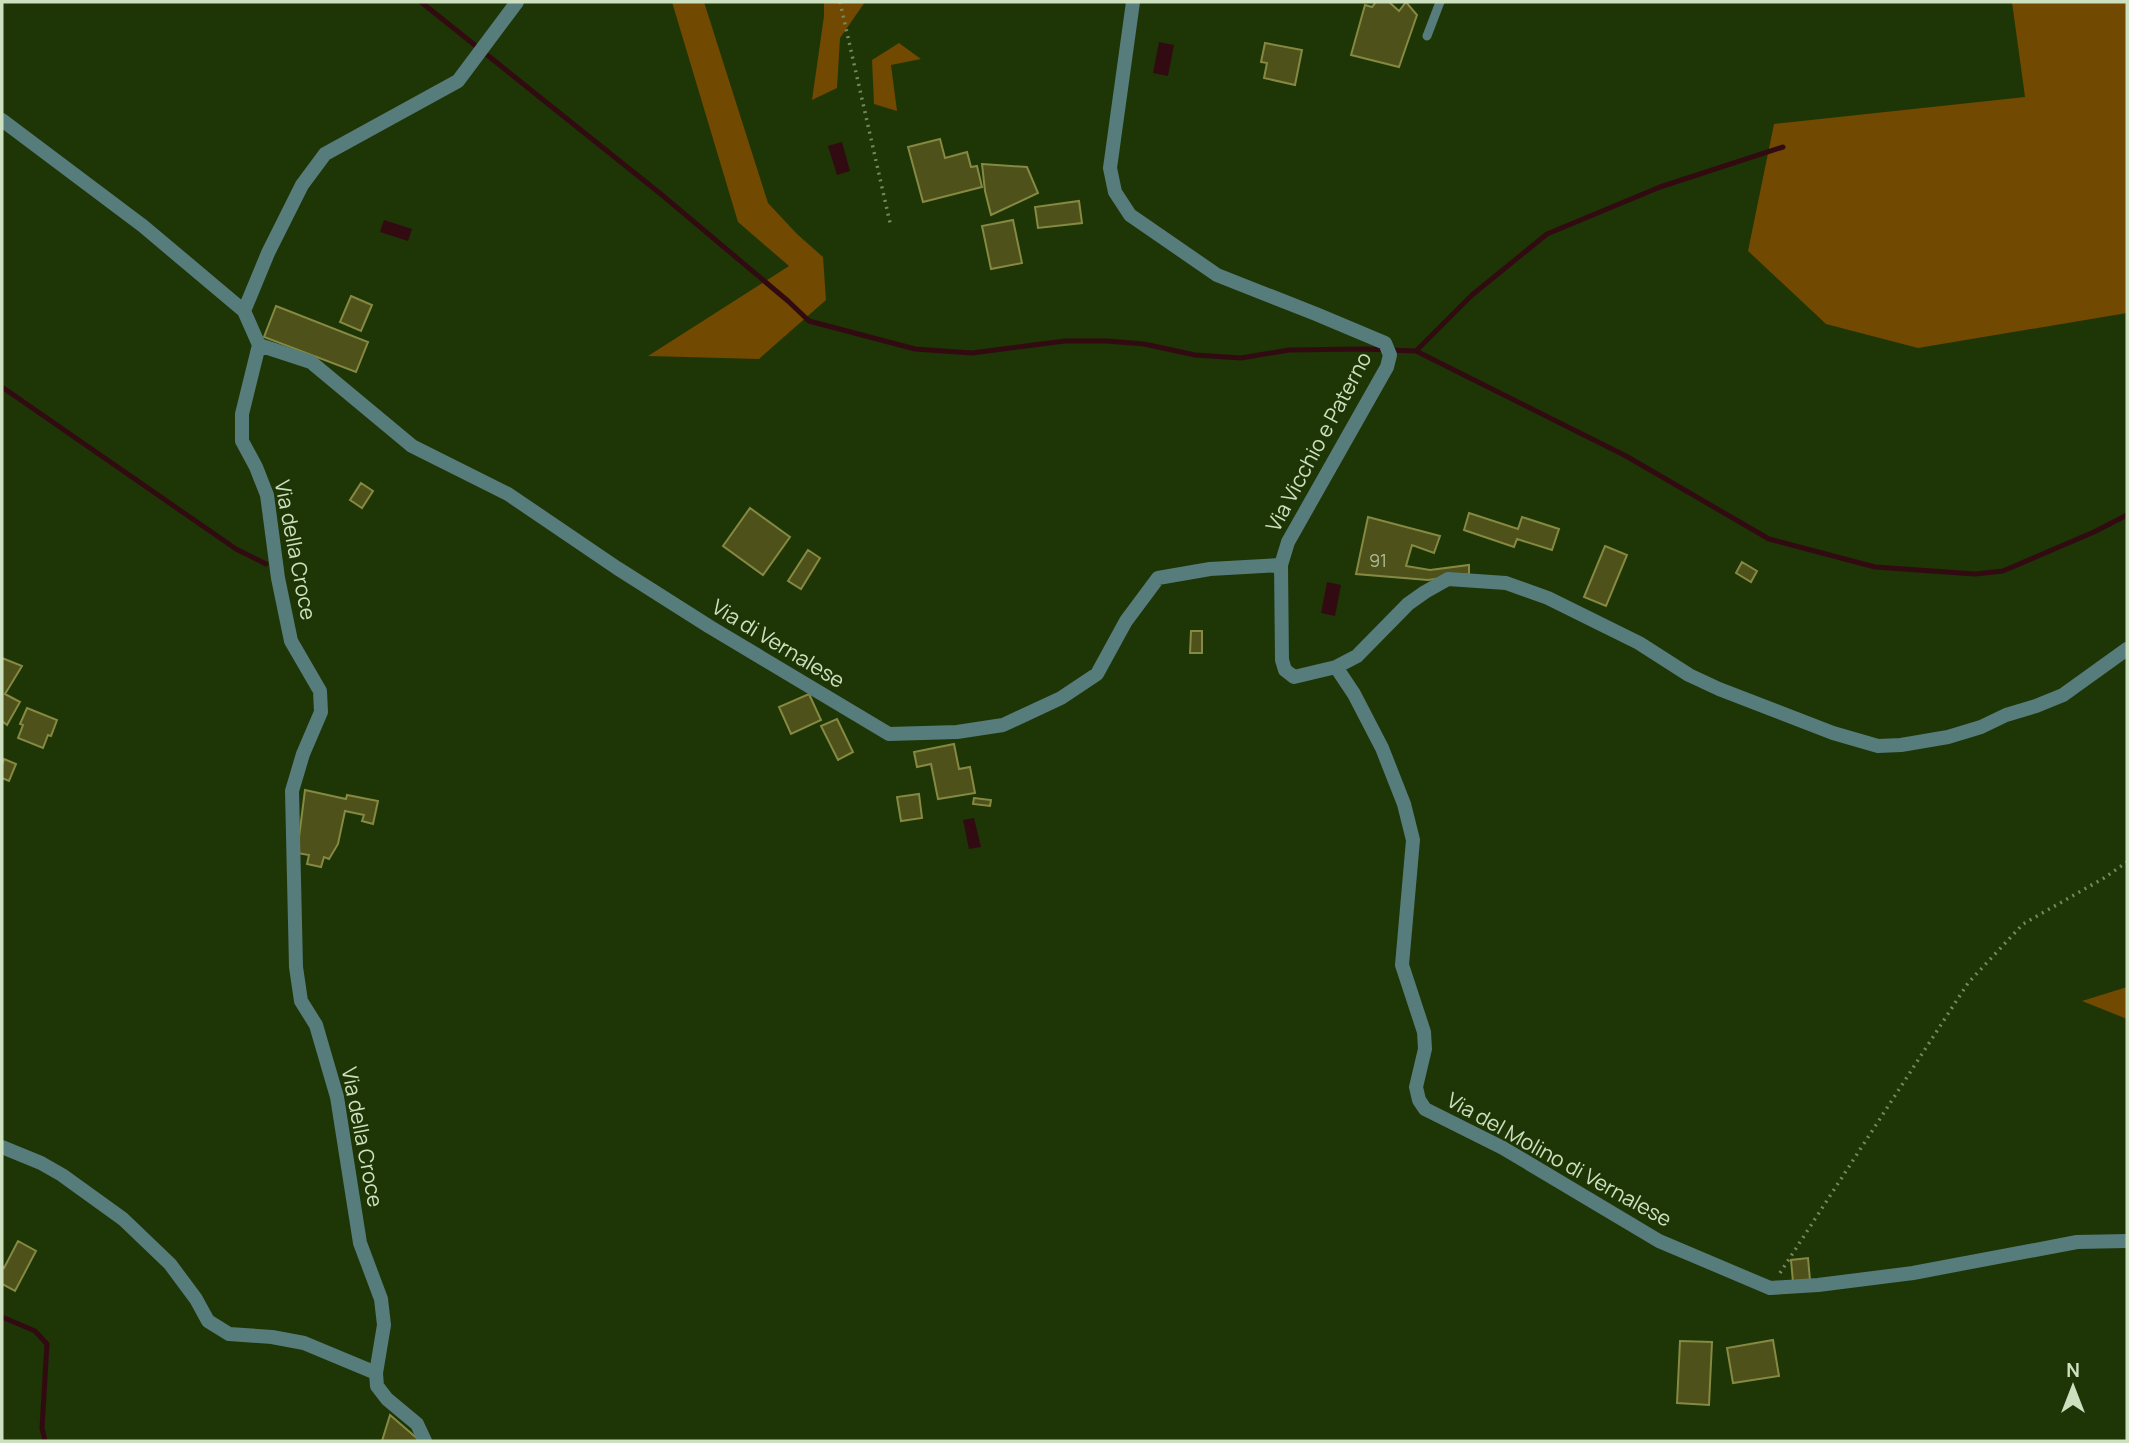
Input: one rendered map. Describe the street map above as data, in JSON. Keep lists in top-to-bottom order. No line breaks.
{"streets":{"street":["Via Vicchio e Paterno","Via della Croce","Via di Vernalese","Via del Molino di Vernalese"]},"crossings":[["Via Vicchio e Paterno","Via di Vernalese"],["Via della Croce","Via di Vernalese"]],"house_numbers":["91"],"north":"top"}
